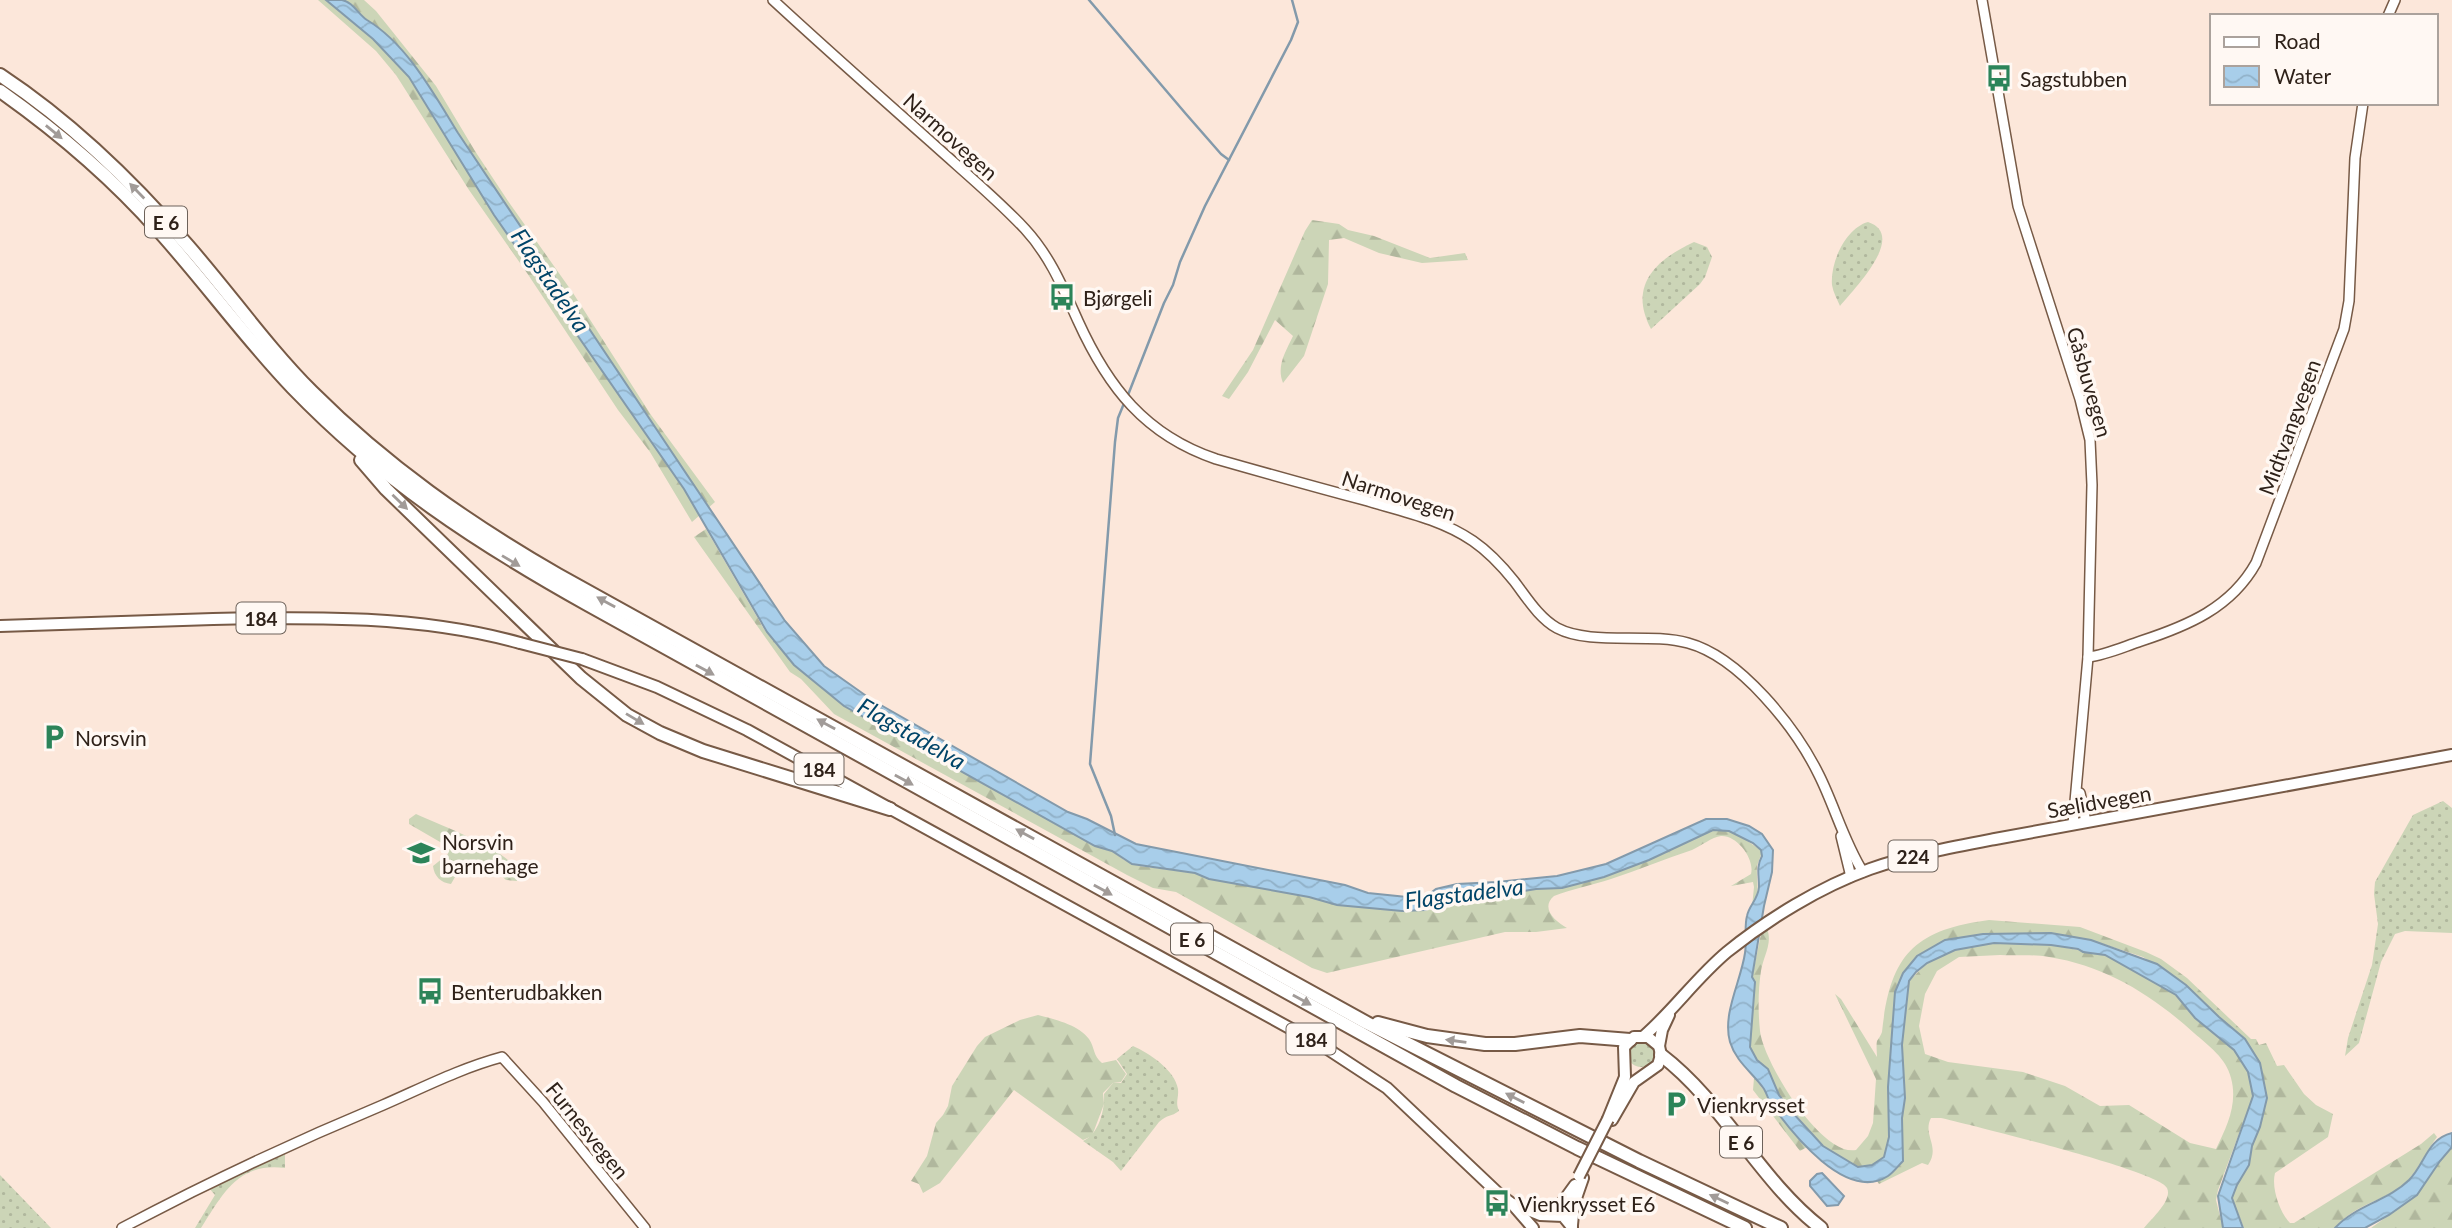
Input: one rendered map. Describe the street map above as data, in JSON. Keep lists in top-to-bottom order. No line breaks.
{"streets":{"highway":["E 6"],"main road":["Narmovegen","Gåsbuvegen","Midtvangvegen","184","Sælidvegen","224","Furnesvegen"]},"crossings":[["Narmovegen","Sælidvegen"],["E 6","184"],["E 6","224"],["Gåsbuvegen","Midtvangvegen"],["Gåsbuvegen","Sælidvegen"],["184","224"],["Sælidvegen","224"]],"water":["Flagstadelva"],"places":{"bus stop":["Sagstubben","Bjørgeli","Benterudbakken","Vienkrysset E6"],"parking":["Norsvin","Vienkrysset"],"school or university":["Norsvin barnehage"]},"legend":["Road","Water"]}
